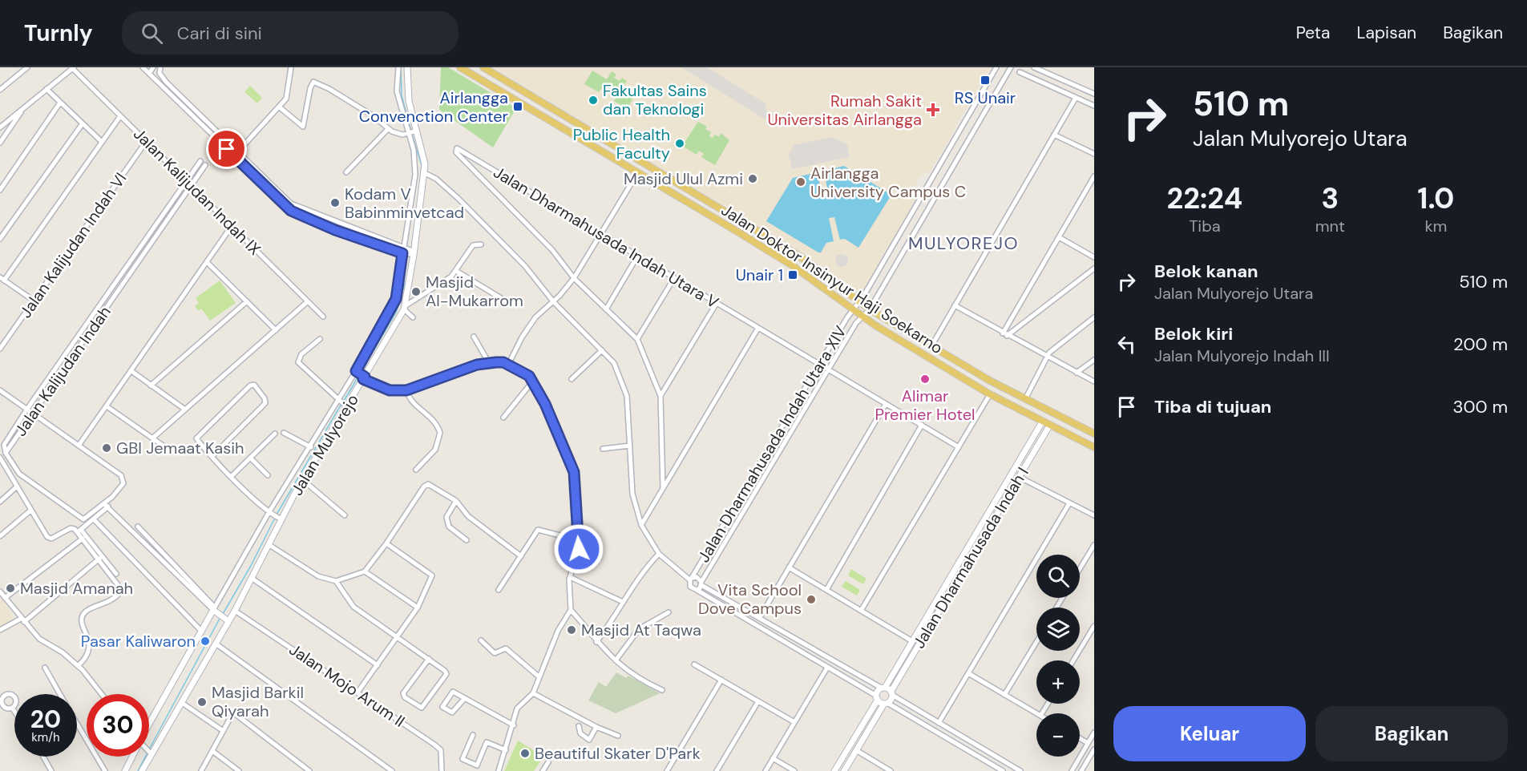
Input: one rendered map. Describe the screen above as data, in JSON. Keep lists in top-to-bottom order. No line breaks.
{"streets":{"main road":["Jalan Doktor Insinyur Haji Soekarno","Jalan Mulyorejo","Jalan Dharmahusada Indah I"],"street":["Jalan Kalijudan Indah IX","Jalan Dharmahusada Indah Utara V","Jalan Kalijudan Indah VI","Jalan Kalijudan Indah","Jalan Dharmahusada Indah Utara XIV","Jalan Mojo Arum II"]},"crossings":[["Jalan Kalijudan Indah IX","Jalan Kalijudan Indah VI"],["Jalan Kalijudan Indah IX","Jalan Kalijudan Indah"],["Jalan Dharmahusada Indah Utara V","Jalan Dharmahusada Indah Utara XIV"],["Jalan Doktor Insinyur Haji Soekarno","Jalan Dharmahusada Indah Utara XIV"],["Jalan Doktor Insinyur Haji Soekarno","Jalan Dharmahusada Indah I"],["Jalan Dharmahusada Indah Utara XIV","Jalan Mulyorejo"],["Jalan Mulyorejo","Jalan Mojo Arum II"]],"districts":["MULYOREJO"],"places":{"transit":["RS Unair","Airlangga Convenction Center","Unair 1"],"other":["Fakultas Sains dan Teknologi","Public Health Faculty","Masjid Ulul Azmi","Airlangga University Campus C","Kodam V Babinminvetcad","Masjid Al-Mukarrom","Alimar Premier Hotel","GBI Jemaat Kasih","Masjid Amanah","Vita School Dove Campus","Masjid At Taqwa","Pasar Kaliwaron","Masjid Barkil Qiyarah","Beautiful Skater D'Park"],"health":["Rumah Sakit Universitas Airlangga"]},"page":{"header":"Turnly","search":"Cari di sini","nav":["Peta","Lapisan","Bagikan"],"turn":["510 m","Jalan Mulyorejo Utara"],"eta":["22:24","Tiba","3","mnt","1.0","km"],"list":[{"name":"Belok kanan","note":"Jalan Mulyorejo Utara","value":"510 m"},{"name":"Belok kiri","note":"Jalan Mulyorejo Indah III","value":"200 m"},{"name":"Tiba di tujuan","value":"300 m"}],"map_buttons":["+","−"],"speed":"20 km/h","limit":"30","buttons":["Keluar","Bagikan"]}}
